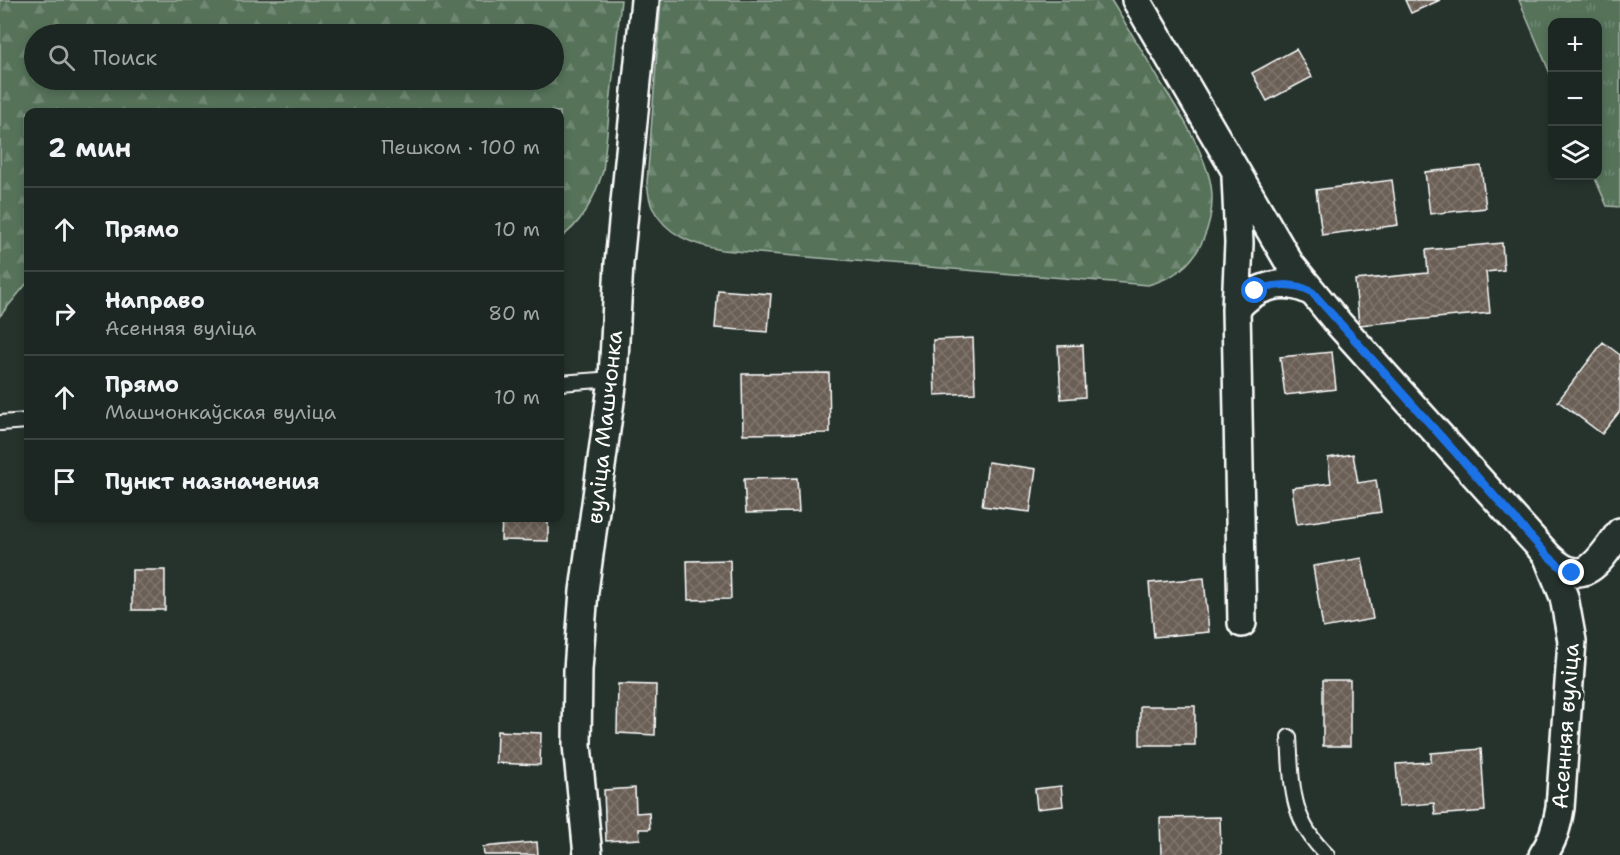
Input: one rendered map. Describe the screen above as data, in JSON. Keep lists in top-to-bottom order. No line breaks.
{"streets":{"street":["вуліца Машчонка","Асенняя вуліца"]},"page":{"map_buttons":["+","−"],"search":"Поиск","heading":["2 мин","Пешком · 100 m"],"list":[["Прямо","10 m"],["Направо","Асенняя вуліца","80 m"],["Прямо","Машчонкаўская вуліца","10 m"],"Пункт назначения"]}}
